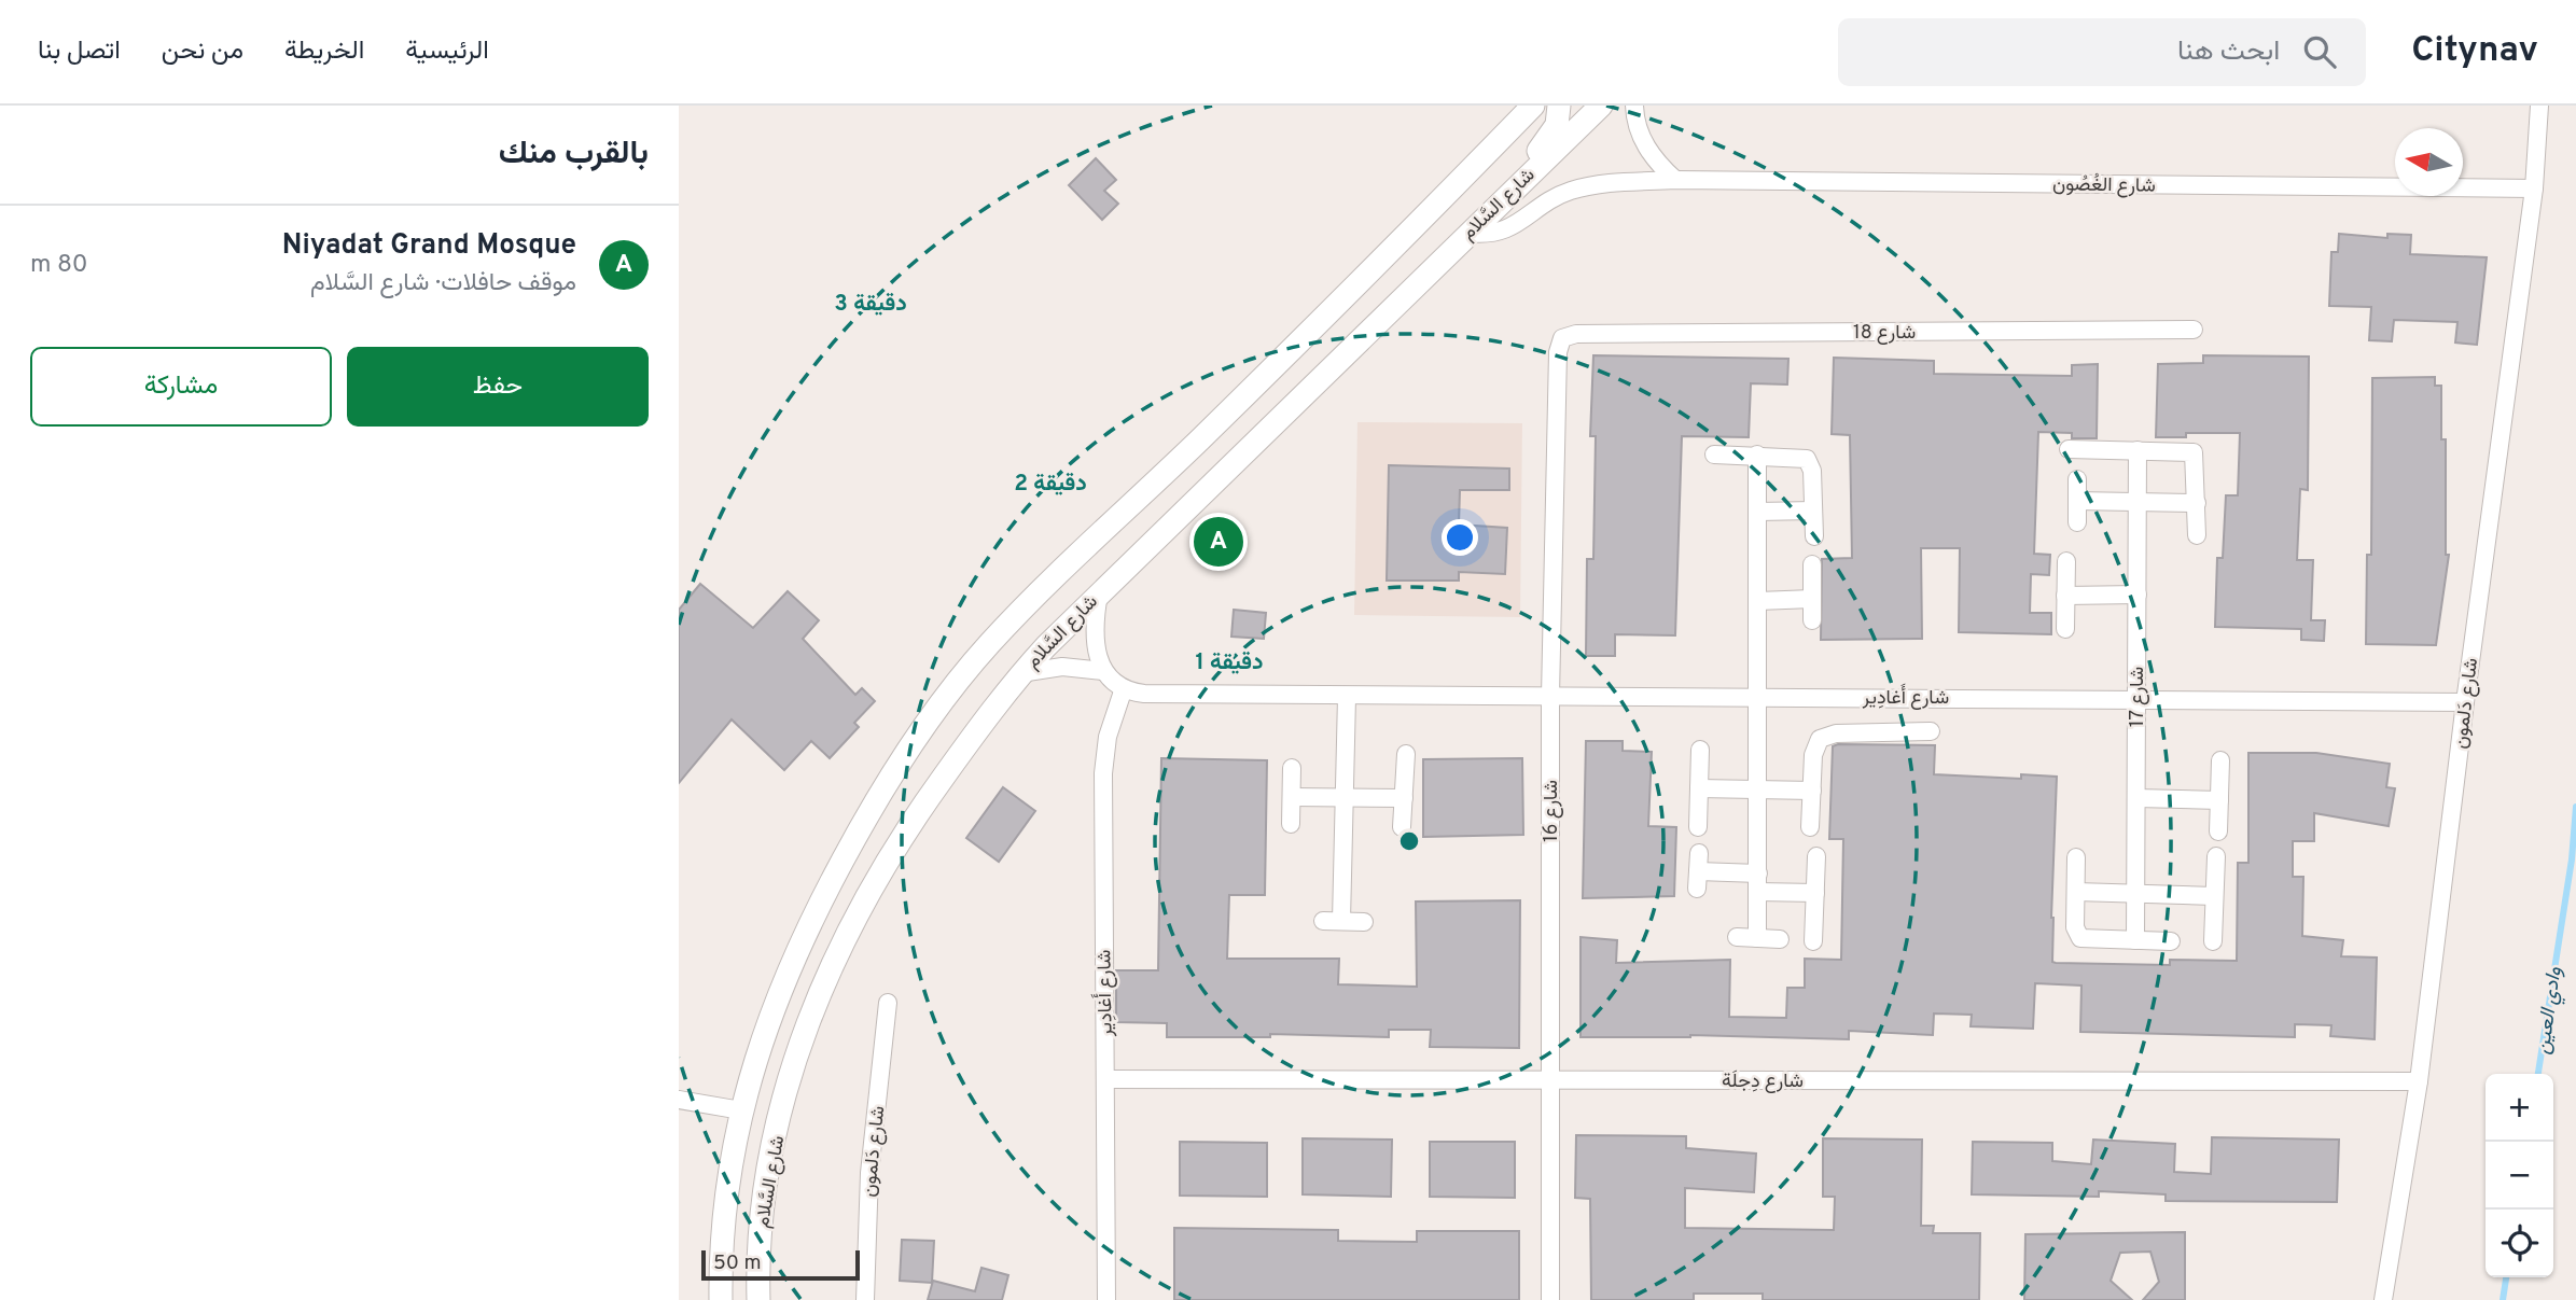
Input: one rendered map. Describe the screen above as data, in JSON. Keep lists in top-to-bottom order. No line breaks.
{"streets":{"street":["شارع الغُصُون","شارع السَّلام","شارع 18","شارع أَغادِير","شارع 17","شارع دَلمون","شارع 16","شارع دِجلَة"]},"crossings":[["شارع الغُصُون","شارع السَّلام"],["شارع الغُصُون","شارع دَلمون"],["شارع 18","شارع 16"],["شارع أَغادِير","شارع 17"],["شارع أَغادِير","شارع دَلمون"],["شارع أَغادِير","شارع 16"],["شارع أَغادِير","شارع دِجلَة"],["شارع دَلمون","شارع دِجلَة"],["شارع 16","شارع دِجلَة"]],"water":["وادي العين"],"scale_bar":"50 m","north":"left","page":{"header":"Citynav","search":"ابحث هنا","nav":["الرئيسية","الخريطة","من نحن","اتصل بنا"],"heading":"بالقرب منك","list":[{"mark":"A","name":"Niyadat Grand Mosque","note":"موقف حافلات · شارع السَّلام","value":"80 m"}],"buttons":["حفظ","مشاركة"],"pins":"A","map_buttons":["+","−"],"scale":"50 m"},"rings":["3 دقيقة","2 دقيقة","1 دقيقة"]}
